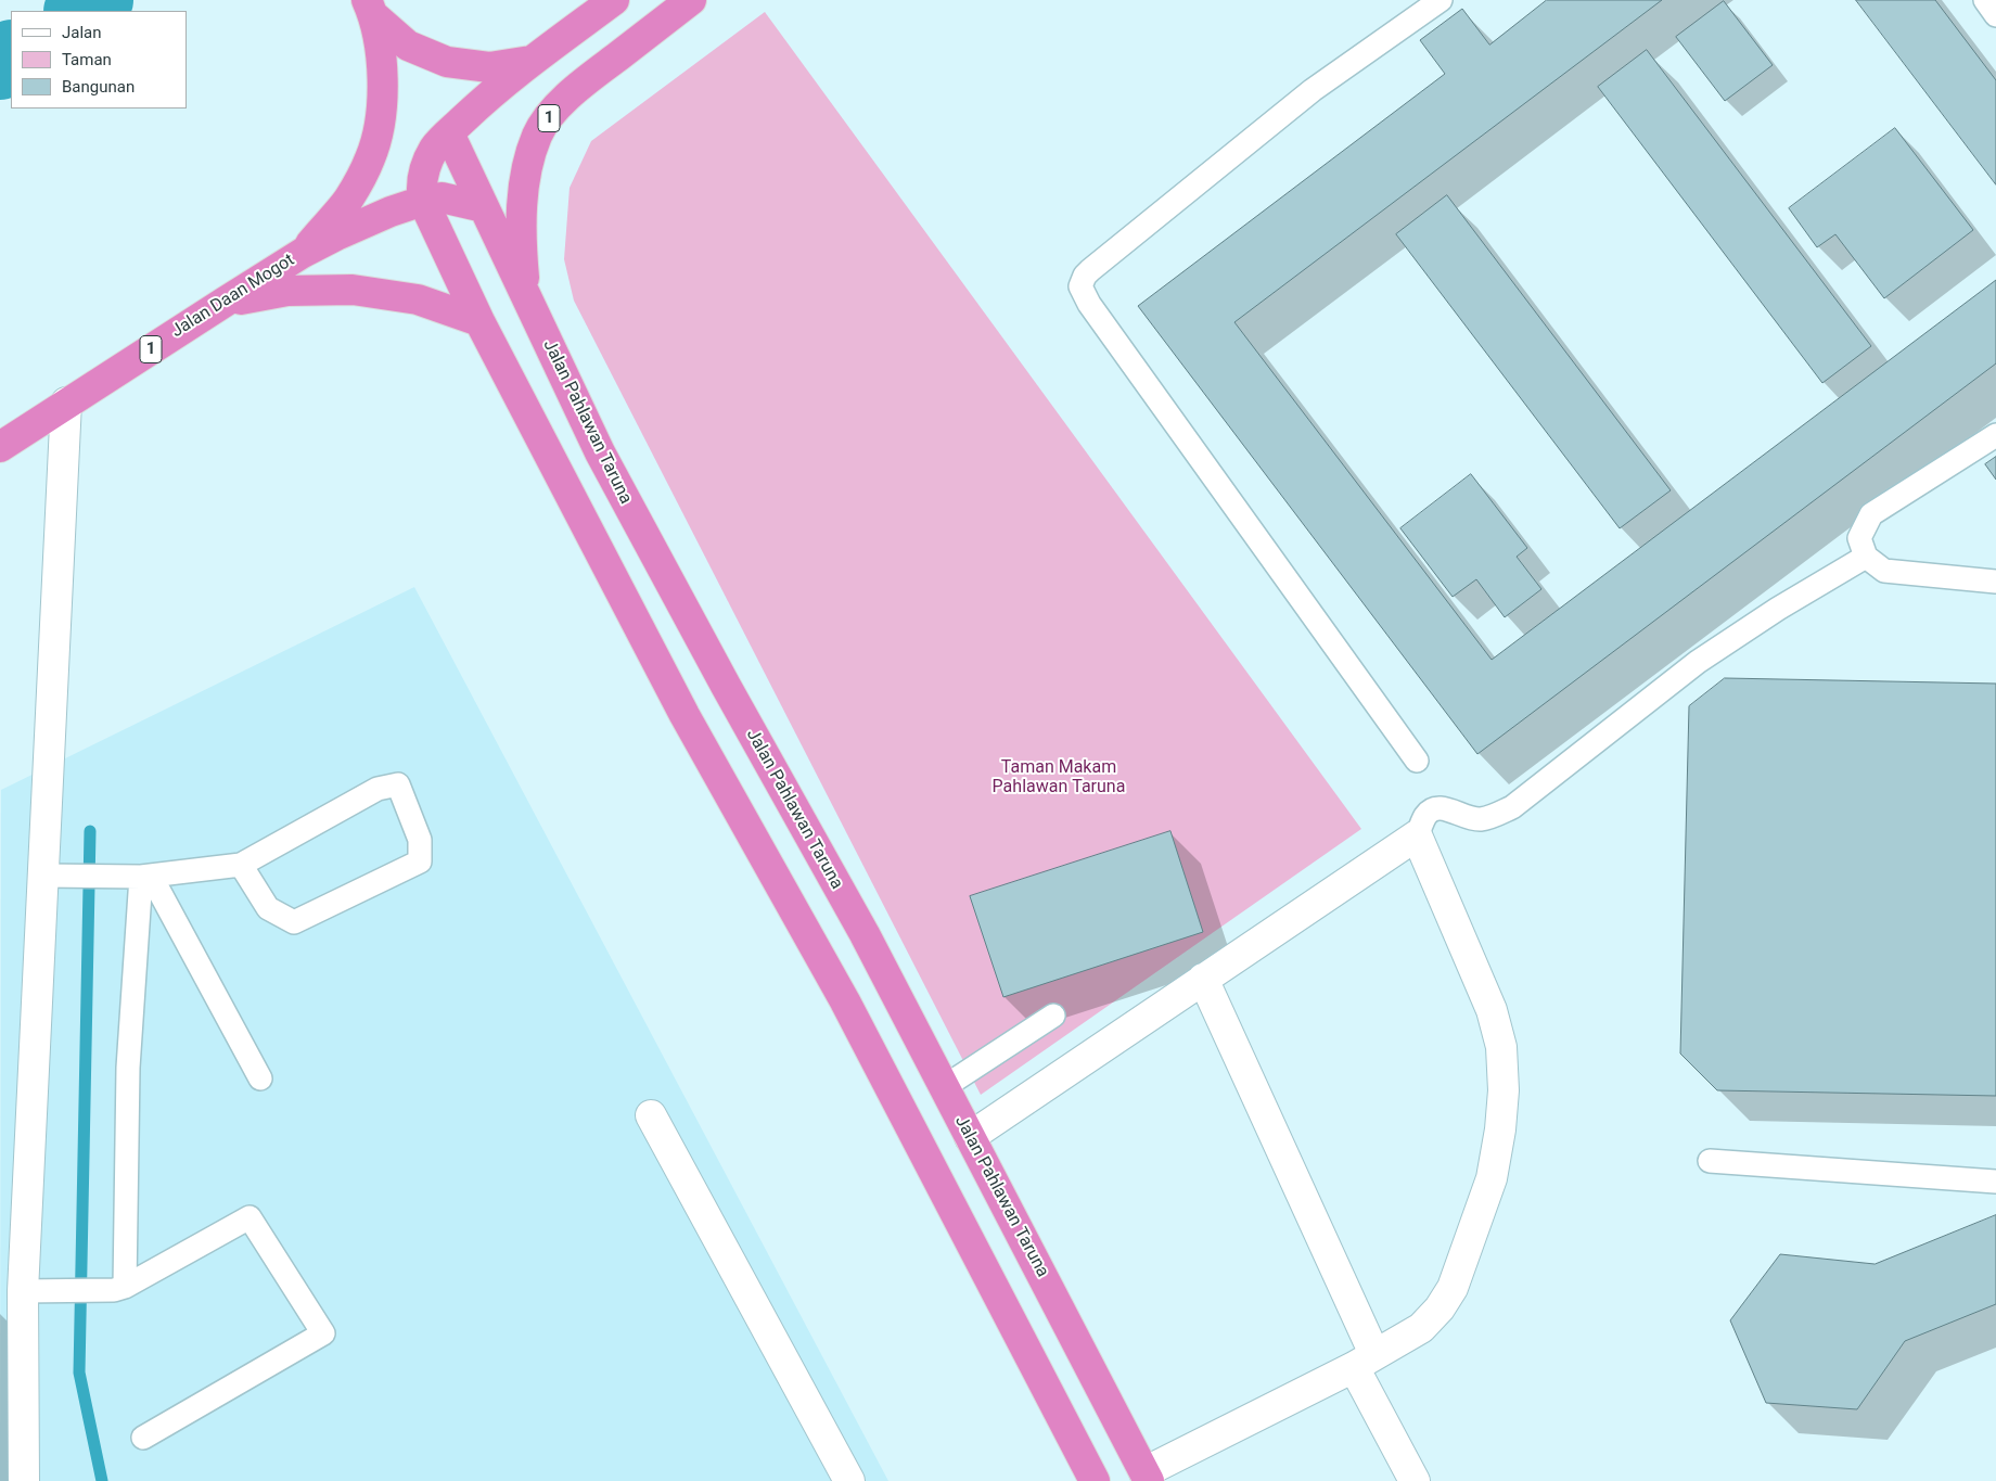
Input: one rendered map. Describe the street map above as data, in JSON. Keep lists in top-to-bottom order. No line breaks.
{"streets":{"highway":["1","Jalan Daan Mogot","Jalan Pahlawan Taruna"]},"crossings":[["1","Jalan Pahlawan Taruna"],["Jalan Daan Mogot","Jalan Pahlawan Taruna"]],"parks":["Taman Makam Pahlawan Taruna"],"legend":["Jalan","Taman","Bangunan"]}
